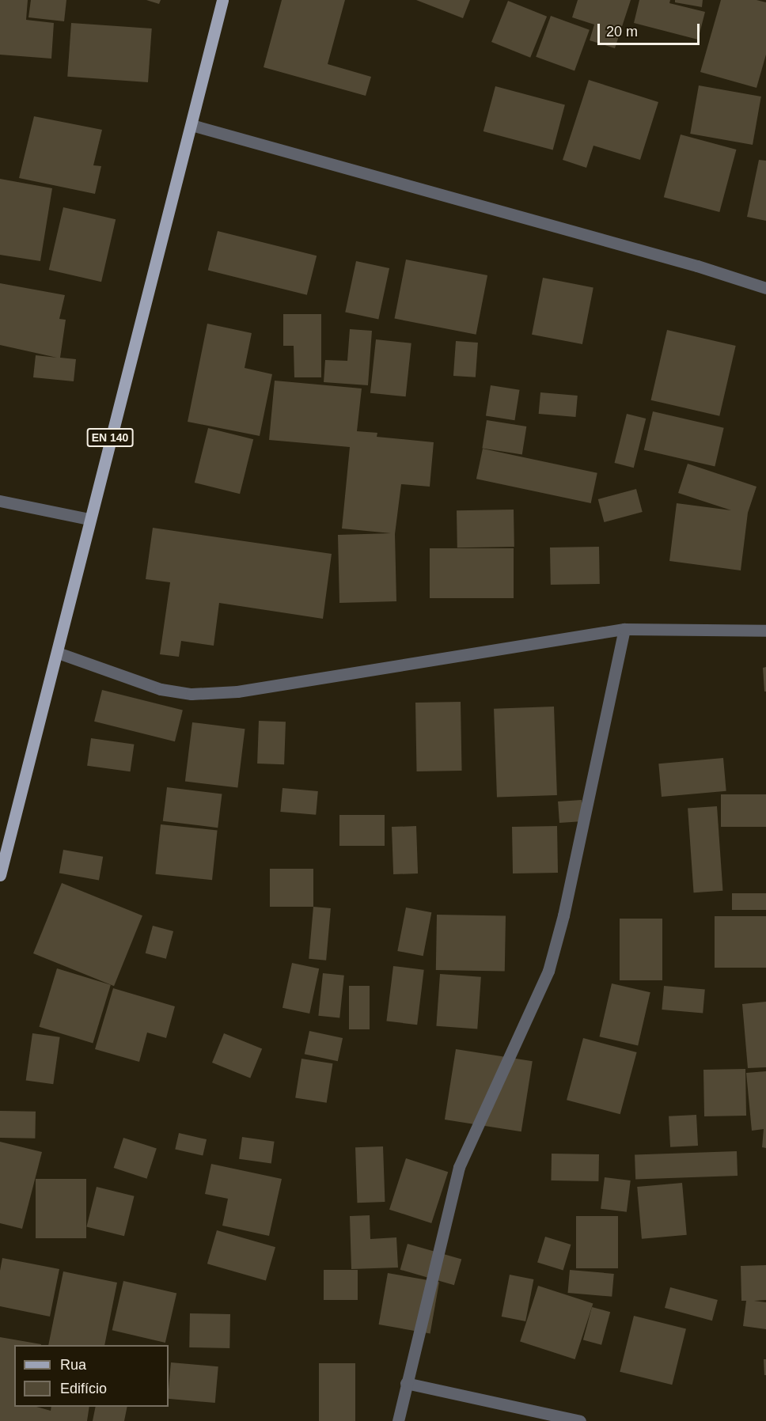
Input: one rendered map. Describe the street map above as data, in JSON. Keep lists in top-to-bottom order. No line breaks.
{"streets":{"main road":["EN 140"]},"legend":["Rua","Edifício"],"scale_bar":"20 m"}
